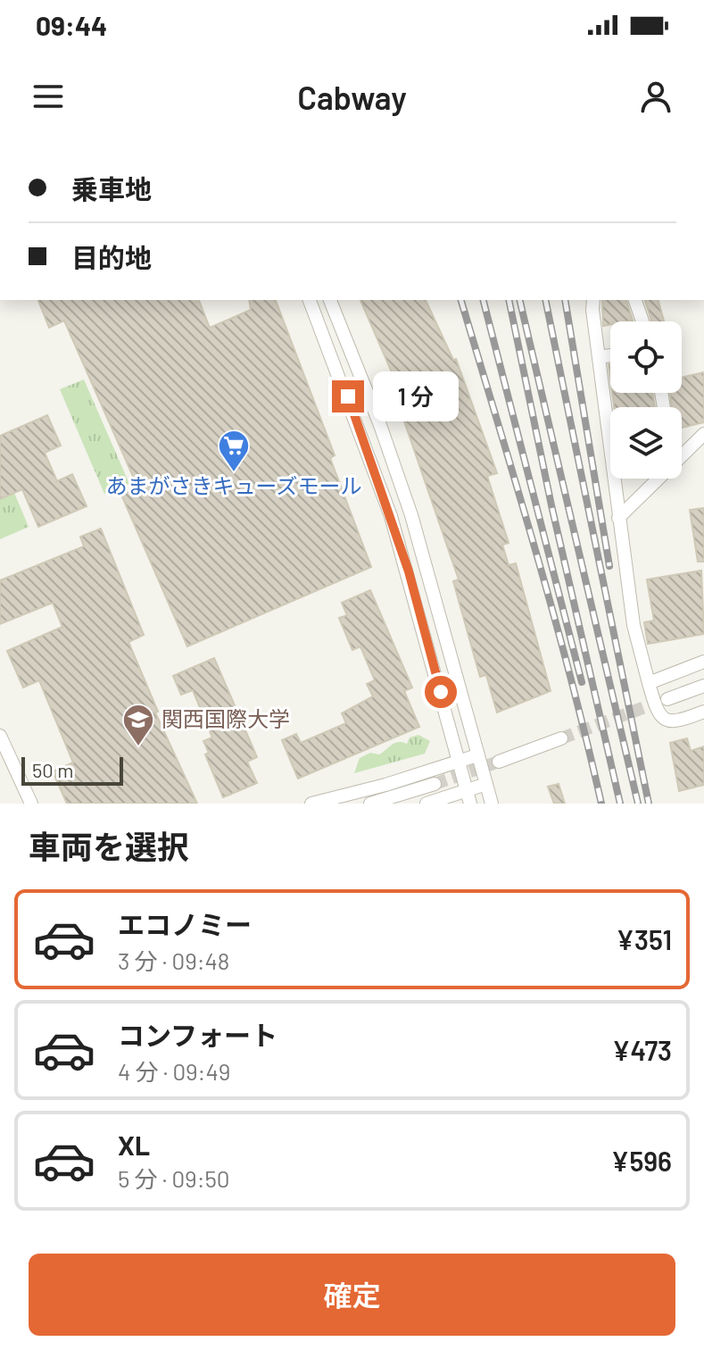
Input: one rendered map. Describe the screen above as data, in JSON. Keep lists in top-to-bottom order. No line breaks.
{"places":{"supermarket":["あまがさきキューズモール"],"school or university":["関西国際大学"]},"scale_bar":"50 m","page":{"status":"09:44","header":"Cabway","banner":["乗車地","目的地"],"bubble":"1 分","scale":"50 m","heading":"車両を選択","list":[{"name":"エコノミー","note":"3 分 · 09:48","value":"¥351"},{"name":"コンフォート","note":"4 分 · 09:49","value":"¥473"},{"name":"XL","note":"5 分 · 09:50","value":"¥596"}],"buttons":"確定"}}
